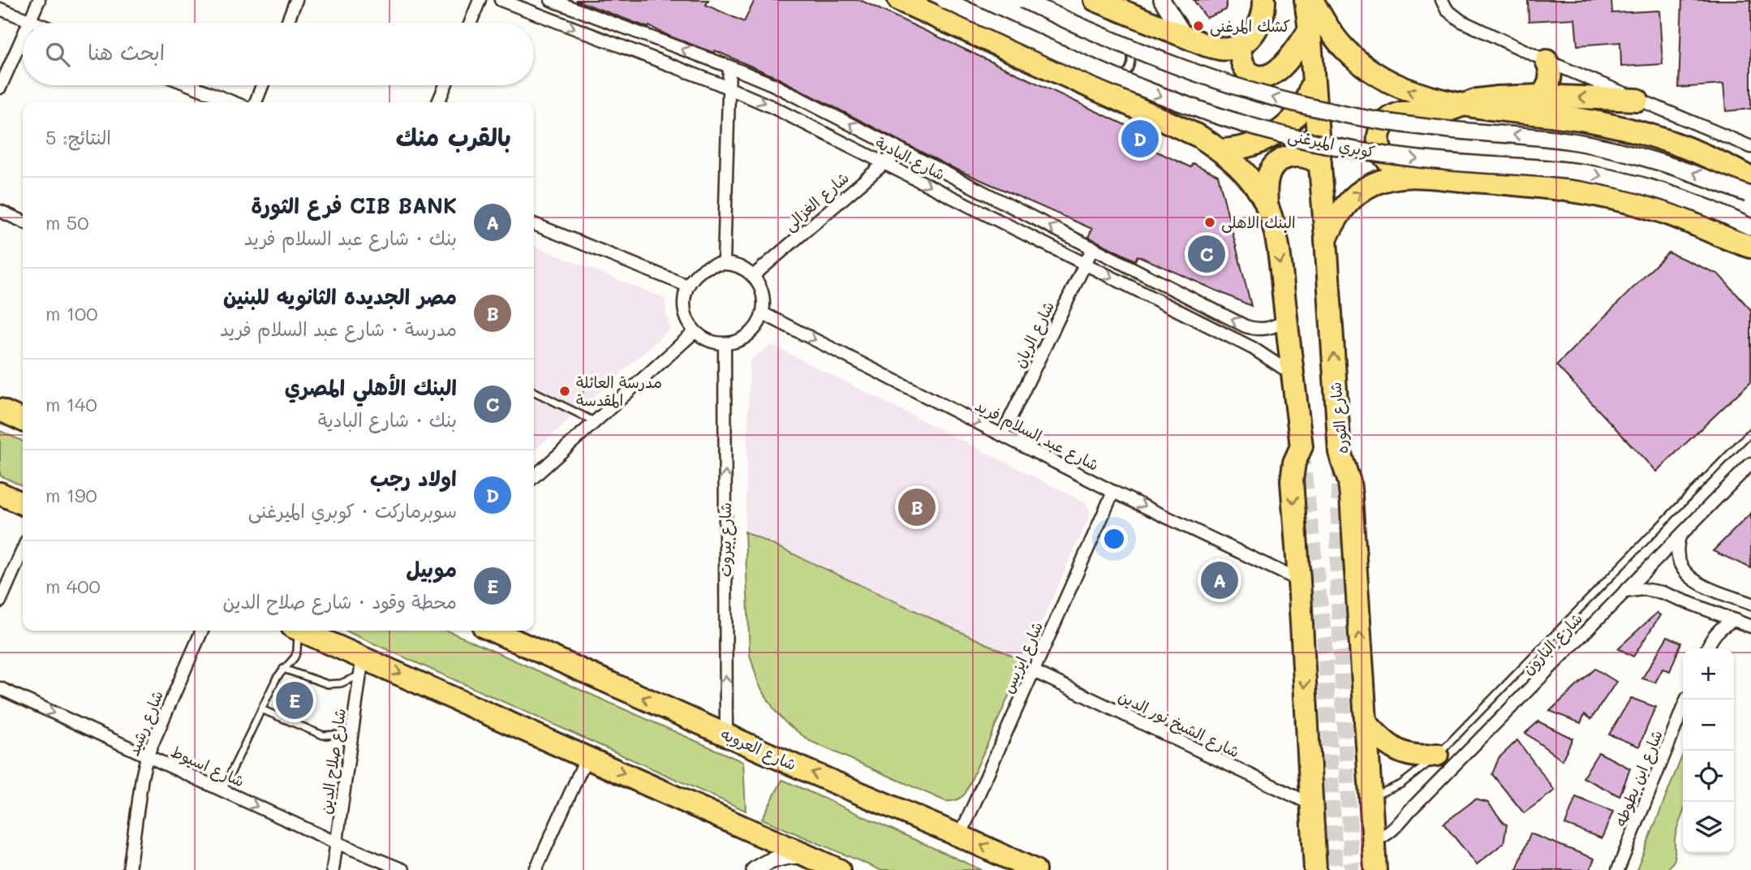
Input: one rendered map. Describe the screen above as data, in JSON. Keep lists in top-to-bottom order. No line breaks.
{"streets":{"highway":["شارع الثوره","شارع العروبه"],"main road":["كوبري الميرغنى"],"street":["شارع البادية","شارع الغزالى","شارع الريان","شارع عبد السلام فريد","شارع بيروت","شارع البارون","شارع ايزيس","شارع رشيد","شارع الشيخ نور الدين","شارع صلاح الدين","شارع اسيوط","شارع ابن بطوطه"]},"crossings":[["شارع البادية","شارع الغزالى"],["شارع البادية","شارع الريان"],["شارع الغزالى","شارع عبد السلام فريد"],["شارع الغزالى","شارع بيروت"],["شارع الريان","شارع عبد السلام فريد"],["شارع الثوره","شارع البارون"],["شارع عبد السلام فريد","شارع بيروت"],["شارع عبد السلام فريد","شارع ايزيس"],["شارع بيروت","شارع العروبه"],["شارع ايزيس","شارع الشيخ نور الدين"],["شارع ايزيس","شارع العروبه"],["شارع رشيد","شارع اسيوط"],["شارع صلاح الدين","شارع اسيوط"]],"one_way":["شارع عبد السلام فريد","شارع بيروت","شارع اسيوط"],"places":["كشك المرغنى","البنك الاهلى","مدرسة العائلة المقدسة"],"page":{"search":"ابحث هنا","heading":["بالقرب منك","النتائج: 5"],"pins":["D","C","B","A","E"],"list":[{"mark":"A","name":"CIB BANK فرع الثورة","note":"بنك · شارع عبد السلام فريد","value":"50 m"},{"mark":"B","name":"مصر الجديده الثانويه للبنين","note":"مدرسة · شارع عبد السلام فريد","value":"100 m"},{"mark":"C","name":"البنك الأهلي المصري","note":"بنك · شارع البادية","value":"140 m"},{"mark":"D","name":"اولاد رجب","note":"سوبرماركت · كوبري الميرغنى","value":"190 m"},{"mark":"E","name":"موبيل","note":"محطة وقود · شارع صلاح الدين","value":"400 m"}],"map_buttons":["+","−"]}}
